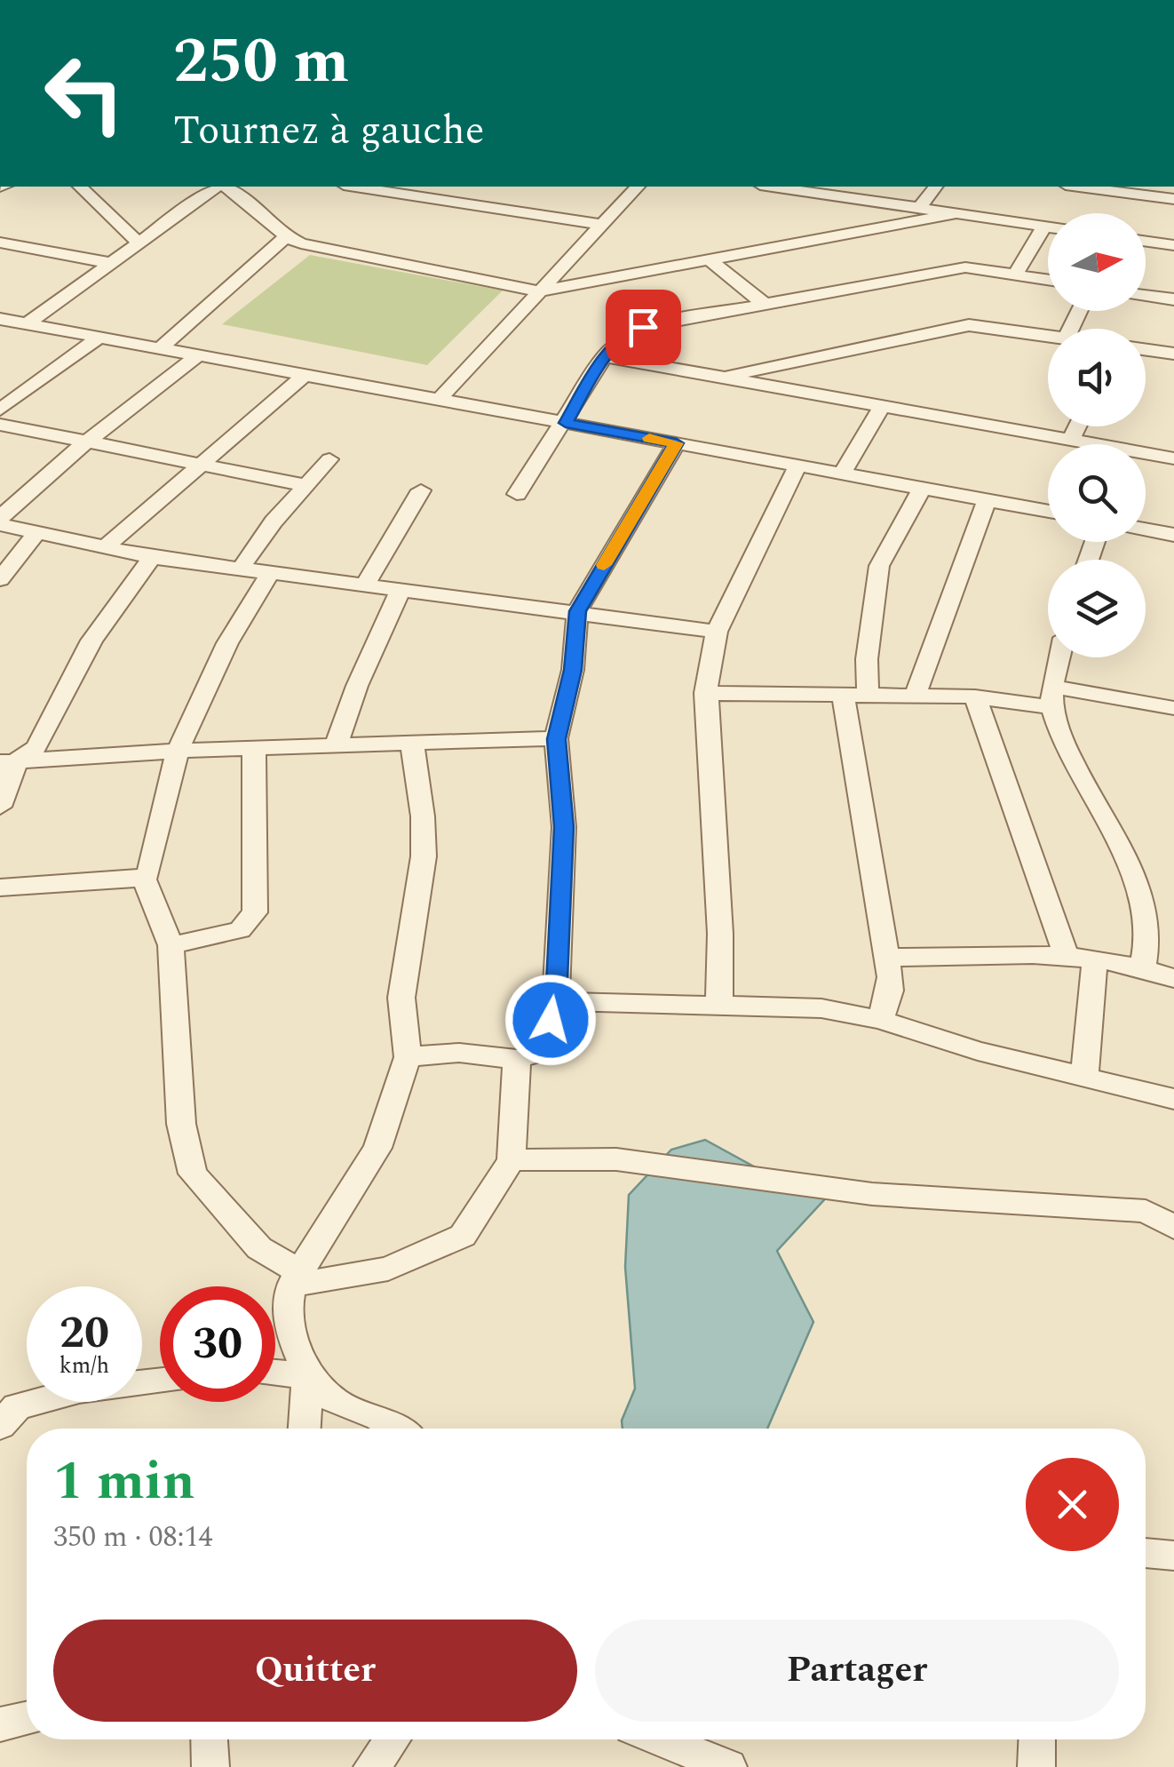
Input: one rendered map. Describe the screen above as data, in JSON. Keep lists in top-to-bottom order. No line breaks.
{"north":"right","page":{"turn":["250 m","Tournez à gauche"],"speed":"20 km/h","limit":"30","heading":["1 min","350 m · 08:14"],"buttons":["Quitter","Partager"]}}
